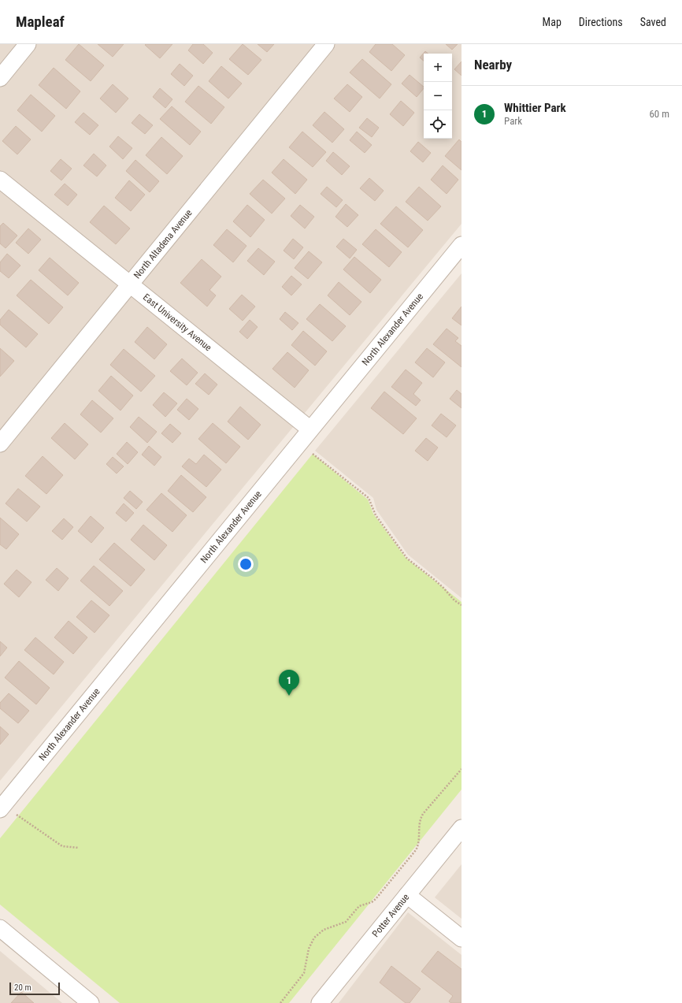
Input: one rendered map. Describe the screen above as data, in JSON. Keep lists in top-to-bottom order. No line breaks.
{"streets":{"street":["North Altadena Avenue","East University Avenue","North Alexander Avenue","Potter Avenue"]},"crossings":[["North Altadena Avenue","East University Avenue"],["East University Avenue","North Alexander Avenue"]],"scale_bar":"20 m","page":{"header":"Mapleaf","nav":["Map","Directions","Saved"],"heading":"Nearby","map_buttons":["+","−"],"list":[{"mark":"1","name":"Whittier Park","note":"Park","value":"60 m"}],"pins":"1","scale":"20 m"}}
